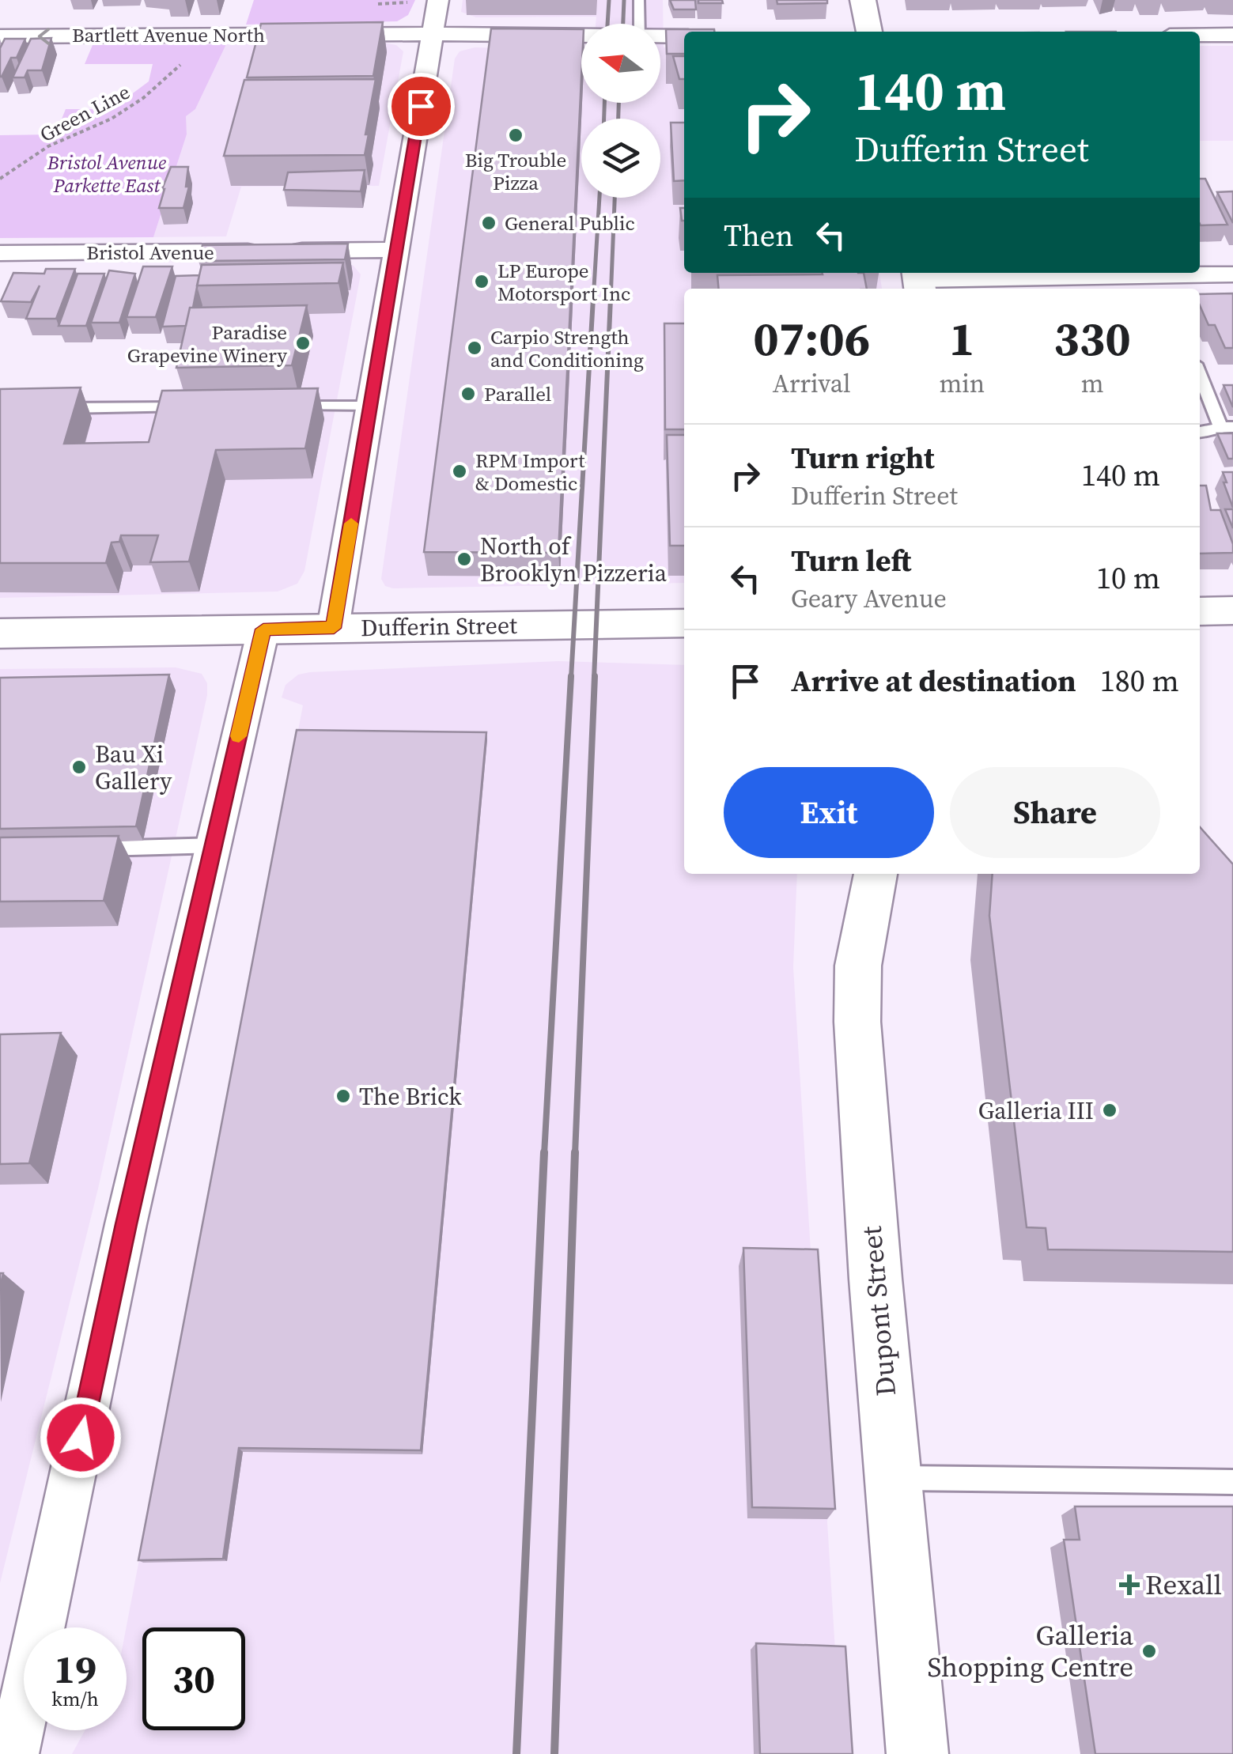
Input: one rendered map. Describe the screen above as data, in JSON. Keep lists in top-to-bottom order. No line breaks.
{"streets":{"main road":["Dufferin Street","Dupont Street"],"street":["Bartlett Avenue North","Bristol Avenue"],"path":["Green Line"]},"one_way":["Bartlett Avenue North"],"parks":["Bristol Avenue Parkette East"],"places":{"other":["Big Trouble Pizza","General Public","LP Europe Motorsport Inc","Paradise Grapevine Winery","Carpio Strength and Conditioning","Parallel","RPM Import & Domestic","North of Brooklyn Pizzeria","Bau Xi Gallery","The Brick","Galleria III","Galleria Shopping Centre"],"health":["Rexall"]},"north":"left","page":{"turn":["140 m","Dufferin Street"],"then":"Then","eta":["07:06","Arrival","1","min","330","m"],"list":[{"name":"Turn right","note":"Dufferin Street","value":"140 m"},{"name":"Turn left","note":"Geary Avenue","value":"10 m"},{"name":"Arrive at destination","value":"180 m"}],"buttons":["Exit","Share"],"speed":"19 km/h","limit":"30"}}
